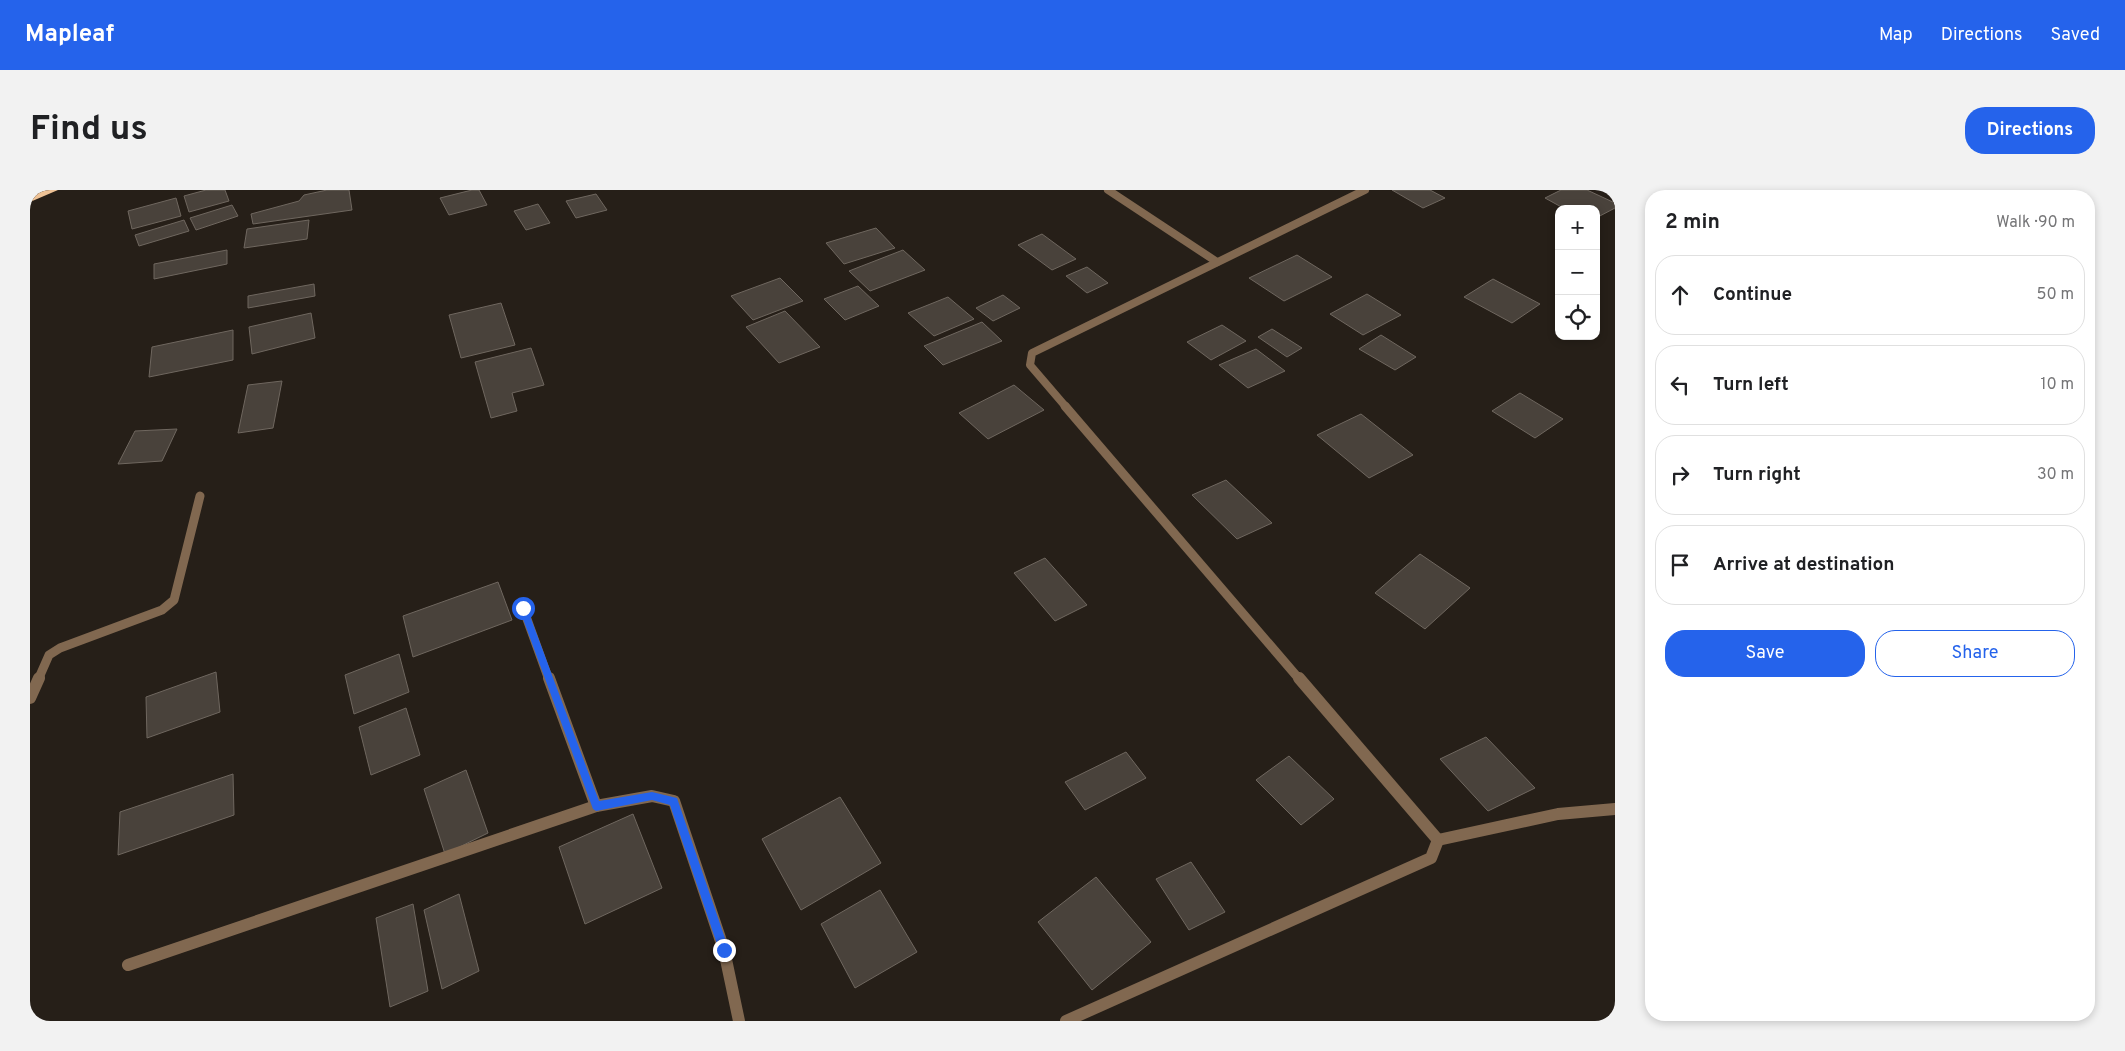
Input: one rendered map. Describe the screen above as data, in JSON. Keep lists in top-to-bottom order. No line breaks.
{"page":{"header":"Mapleaf","nav":["Map","Directions","Saved"],"buttons":["Directions",["Save","Share"]],"title":"Find us","heading":["2 min","Walk · 90 m"],"map_buttons":["+","−"],"list":[["Continue","50 m"],["Turn left","10 m"],["Turn right","30 m"],"Arrive at destination"]}}
